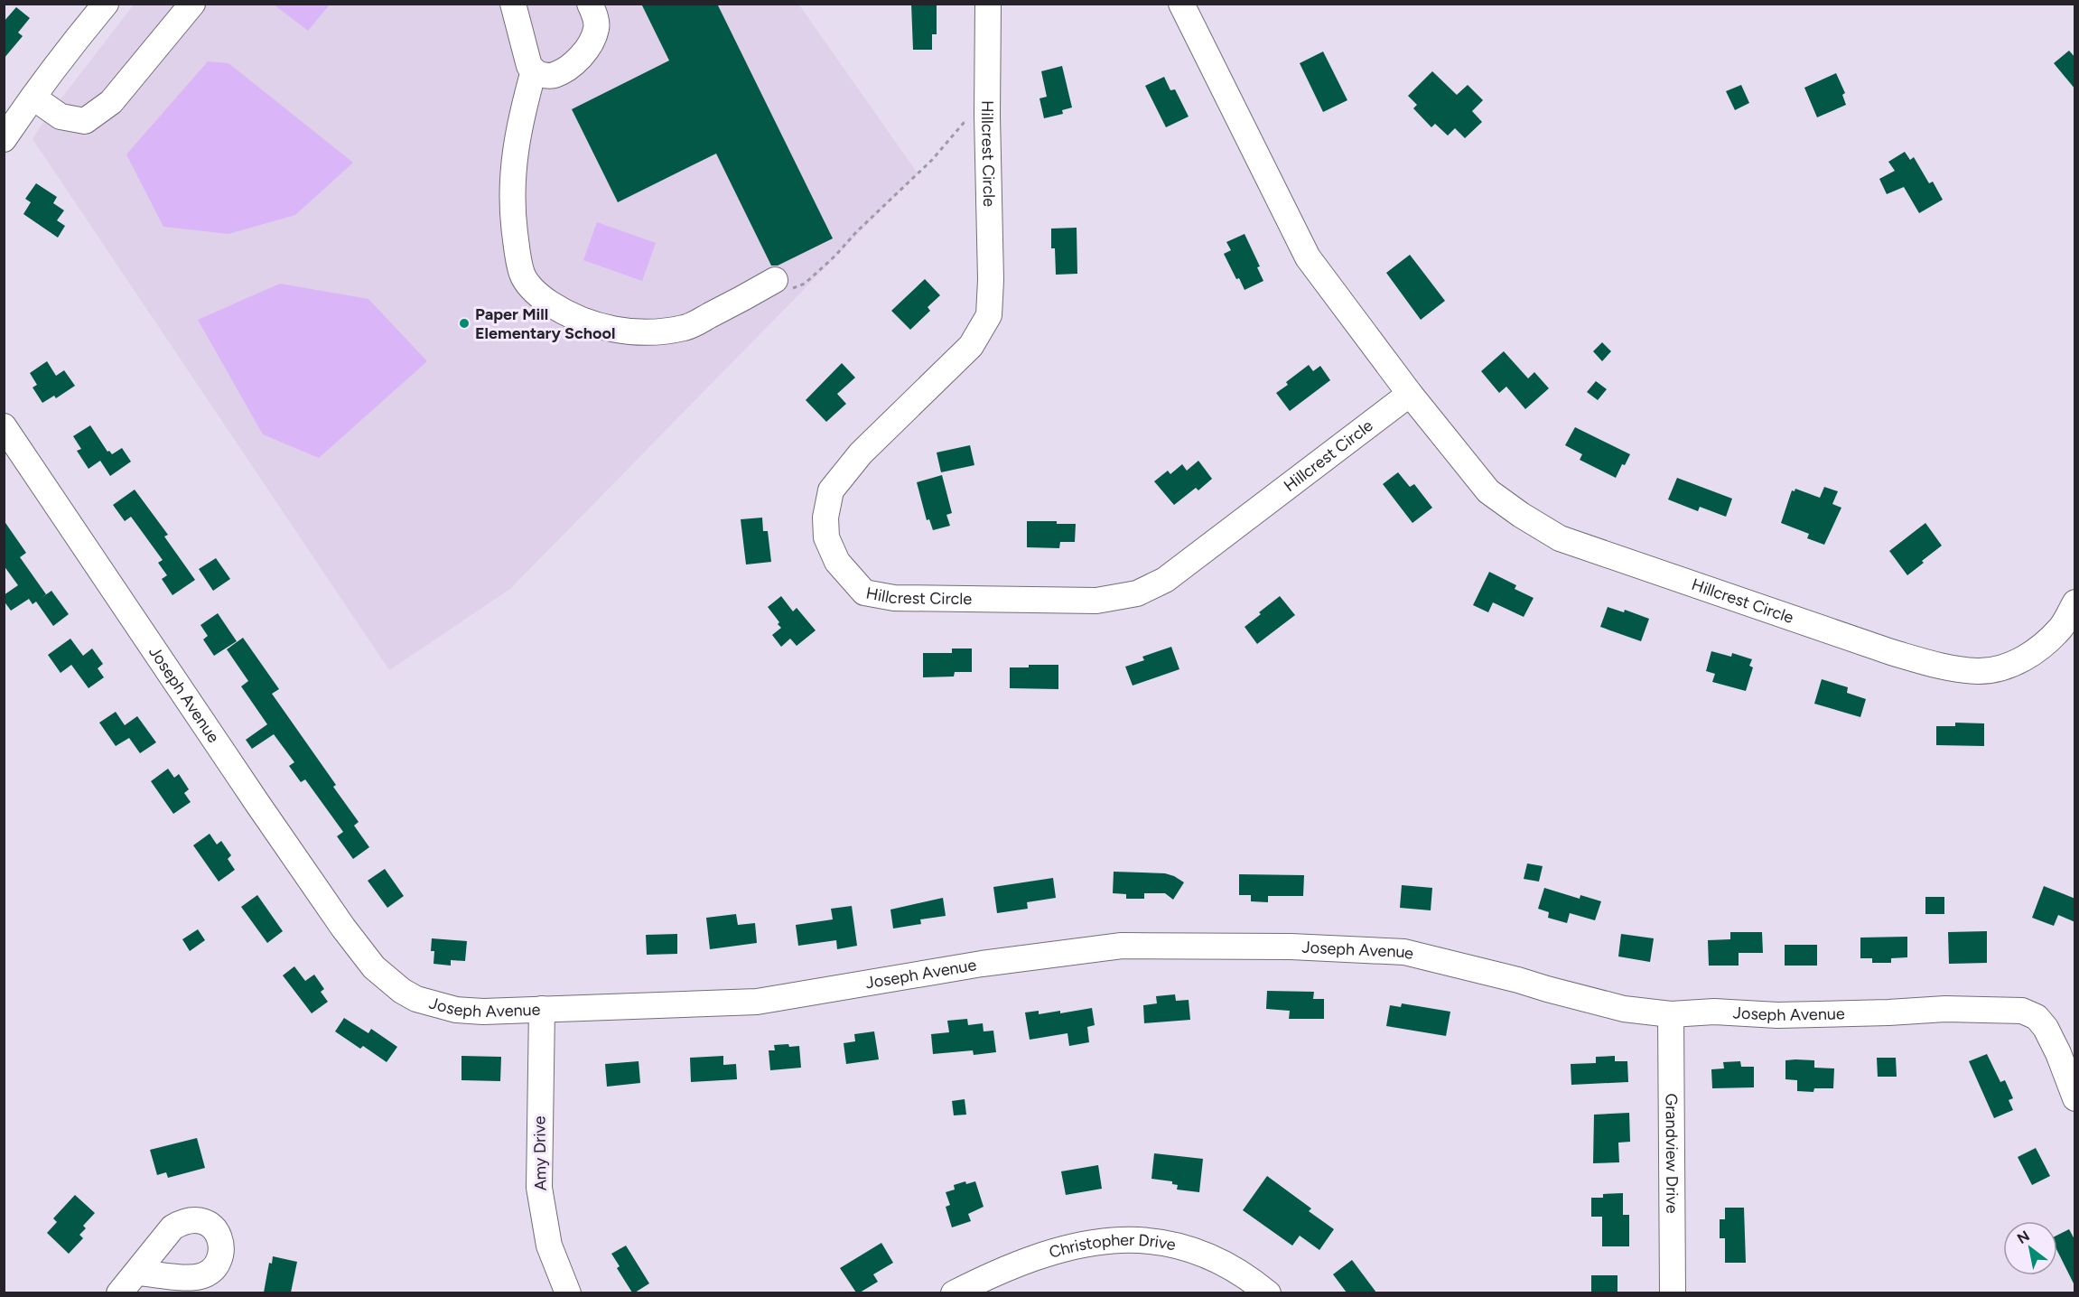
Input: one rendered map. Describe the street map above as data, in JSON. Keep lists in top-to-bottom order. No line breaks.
{"streets":{"street":["Hillcrest Circle","Joseph Avenue","Amy Drive","Grandview Drive","Christopher Drive"]},"crossings":[["Joseph Avenue","Amy Drive"],["Joseph Avenue","Grandview Drive"]],"places":["Paper Mill Elementary School"],"north":"top left"}
